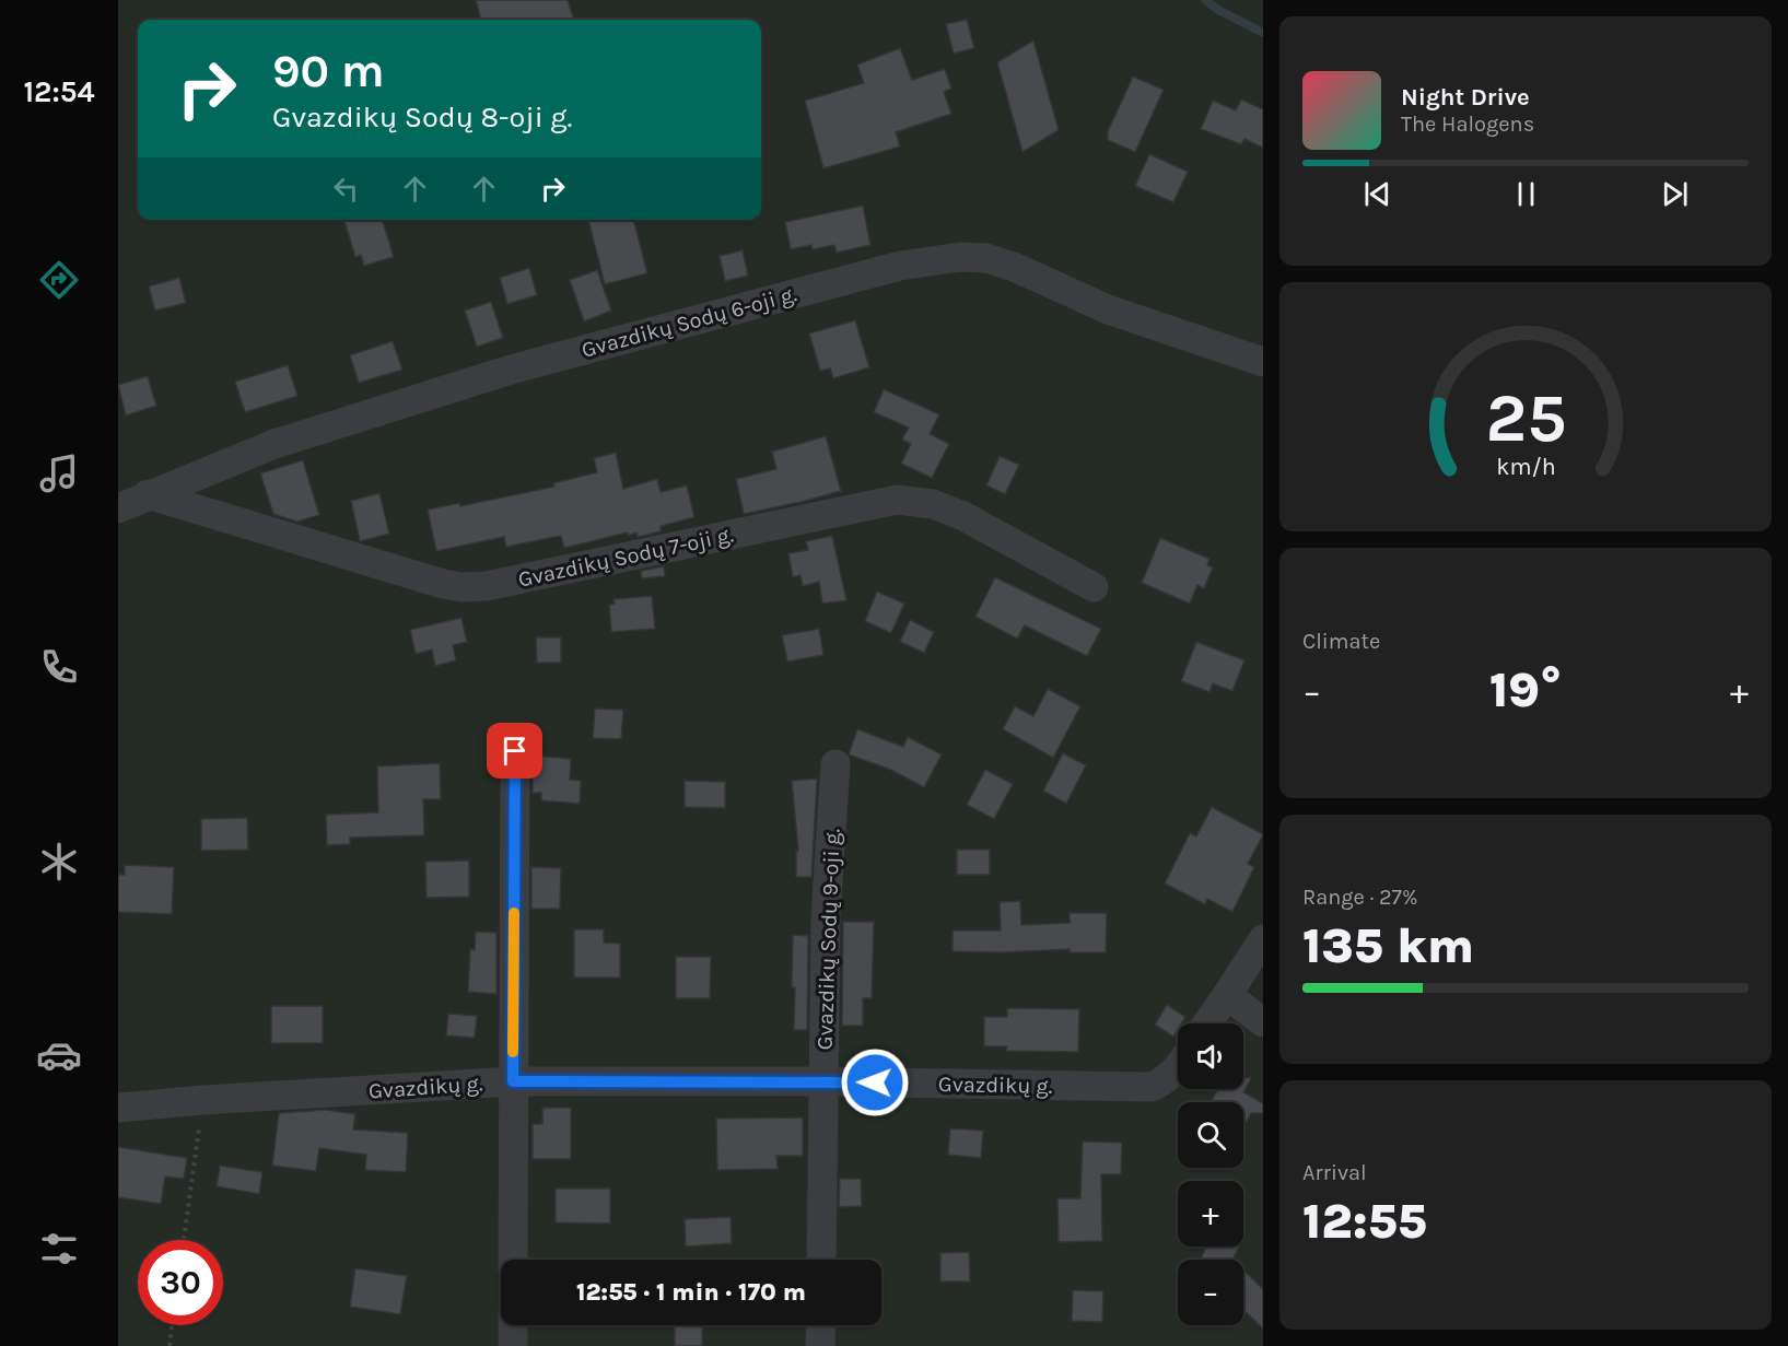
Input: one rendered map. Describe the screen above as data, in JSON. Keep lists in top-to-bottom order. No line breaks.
{"streets":{"street":["Gvazdikų Sodų 6-oji g.","Gvazdikų Sodų 7-oji g.","Gvazdikų Sodų 9-oji g.","Gvazdikų g."]},"crossings":[["Gvazdikų Sodų 6-oji g.","Gvazdikų Sodų 7-oji g."],["Gvazdikų Sodų 9-oji g.","Gvazdikų g."]],"page":{"tabs":"12:54","turn":["90 m","Gvazdikų Sodų 8-oji g."],"song":["Night Drive","The Halogens"],"tile":["Climate",["Range · 27%","135 km"],["Arrival","12:55"]],"heat":["−","19°","+"],"map_buttons":["+","−"],"limit":"30","trip":"12:55 · 1 min · 170 m","gauge":["25","km/h"]}}
